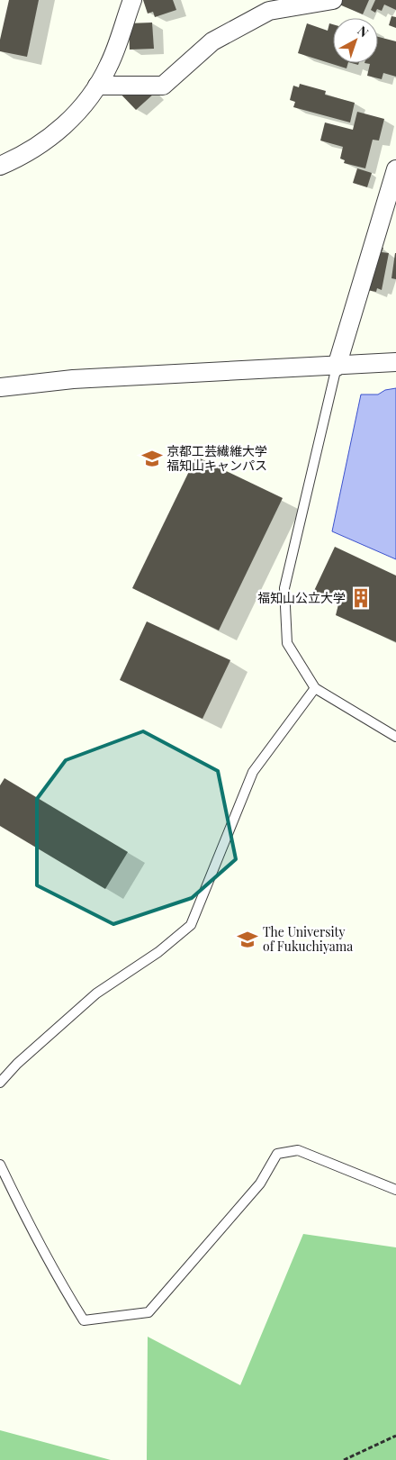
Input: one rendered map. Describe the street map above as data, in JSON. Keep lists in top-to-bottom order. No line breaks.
{"places":{"school or university":["京都工芸繊維大学 福知山キャンパス","The University of Fukuchiyama"],"building":["福知山公立大学"]},"north":"top right"}
